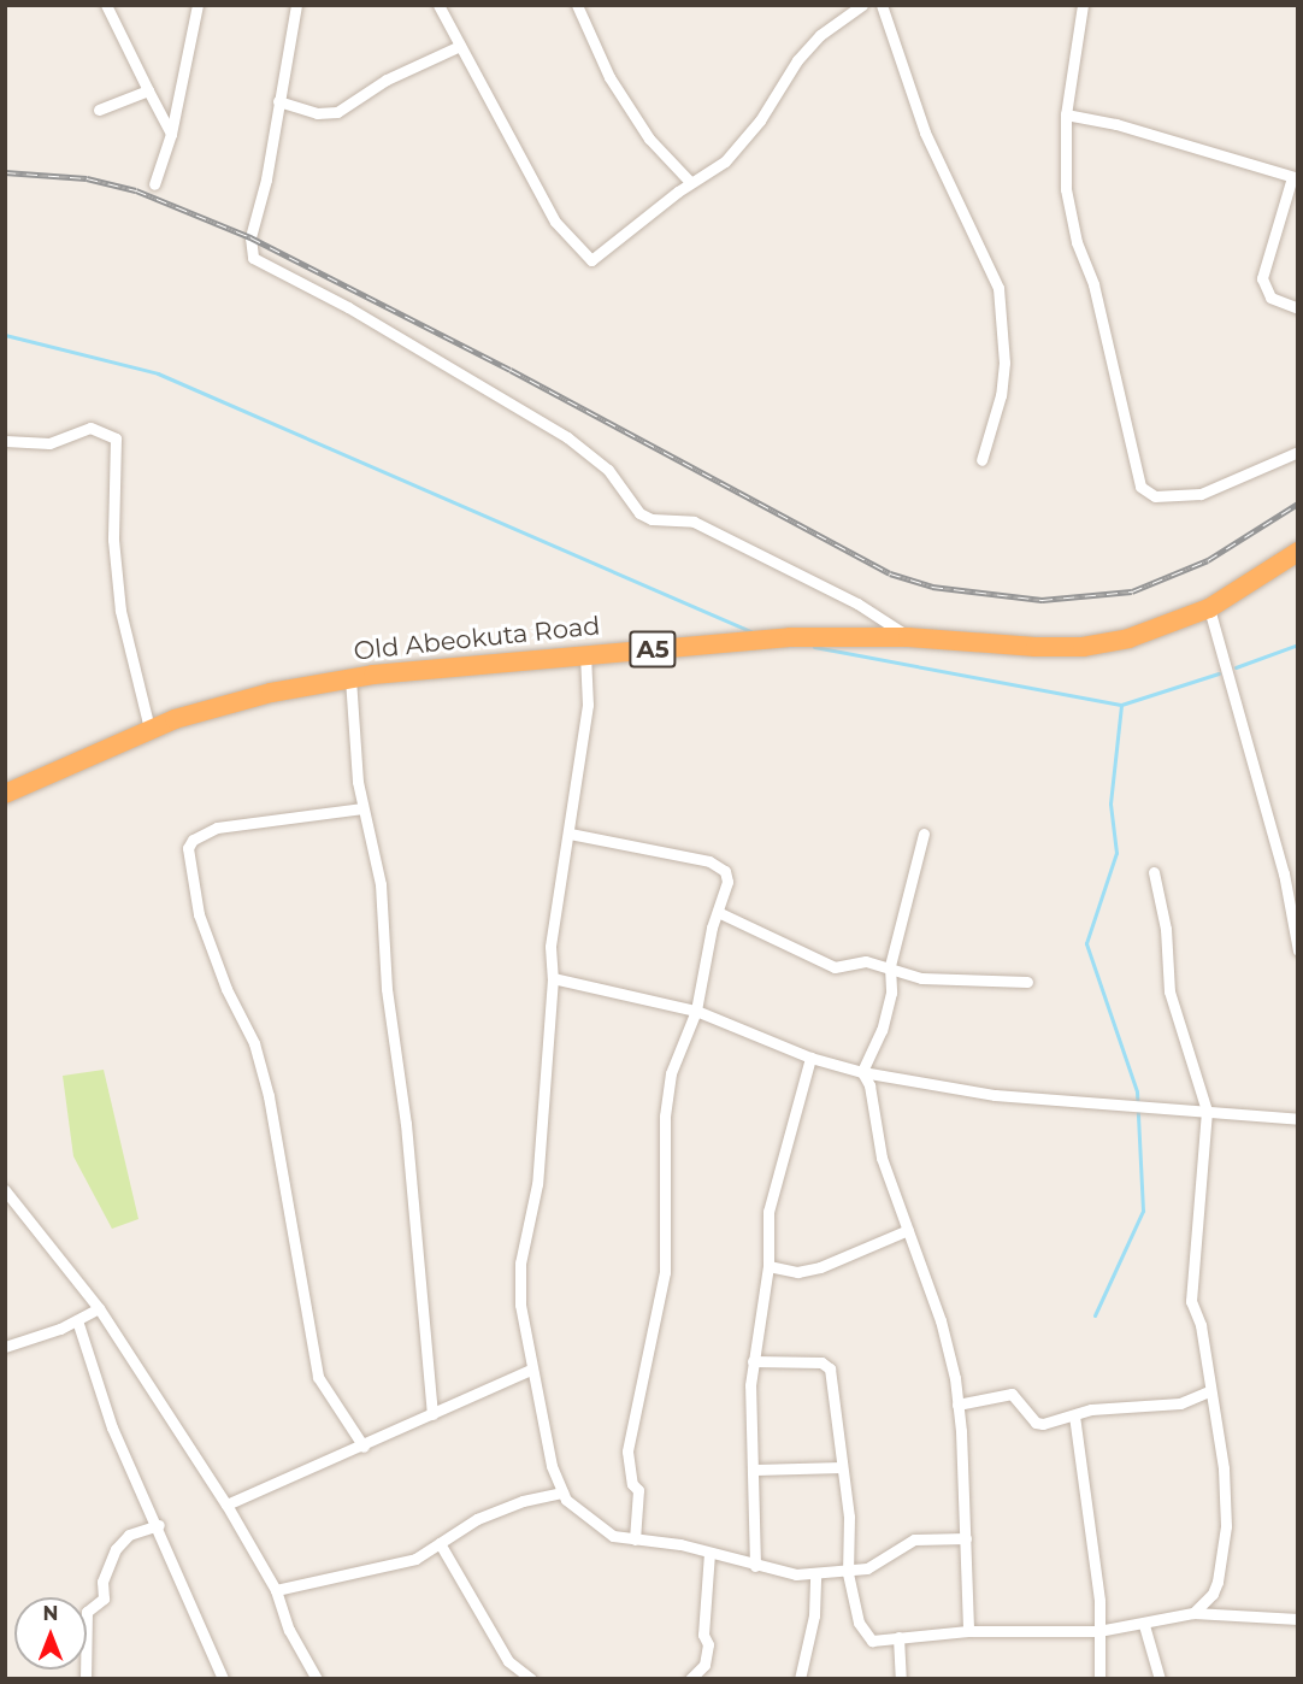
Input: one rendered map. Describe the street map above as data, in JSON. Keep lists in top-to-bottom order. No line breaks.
{"streets":{"highway":["Old Abeokuta Road","A5"]},"north":"top"}
